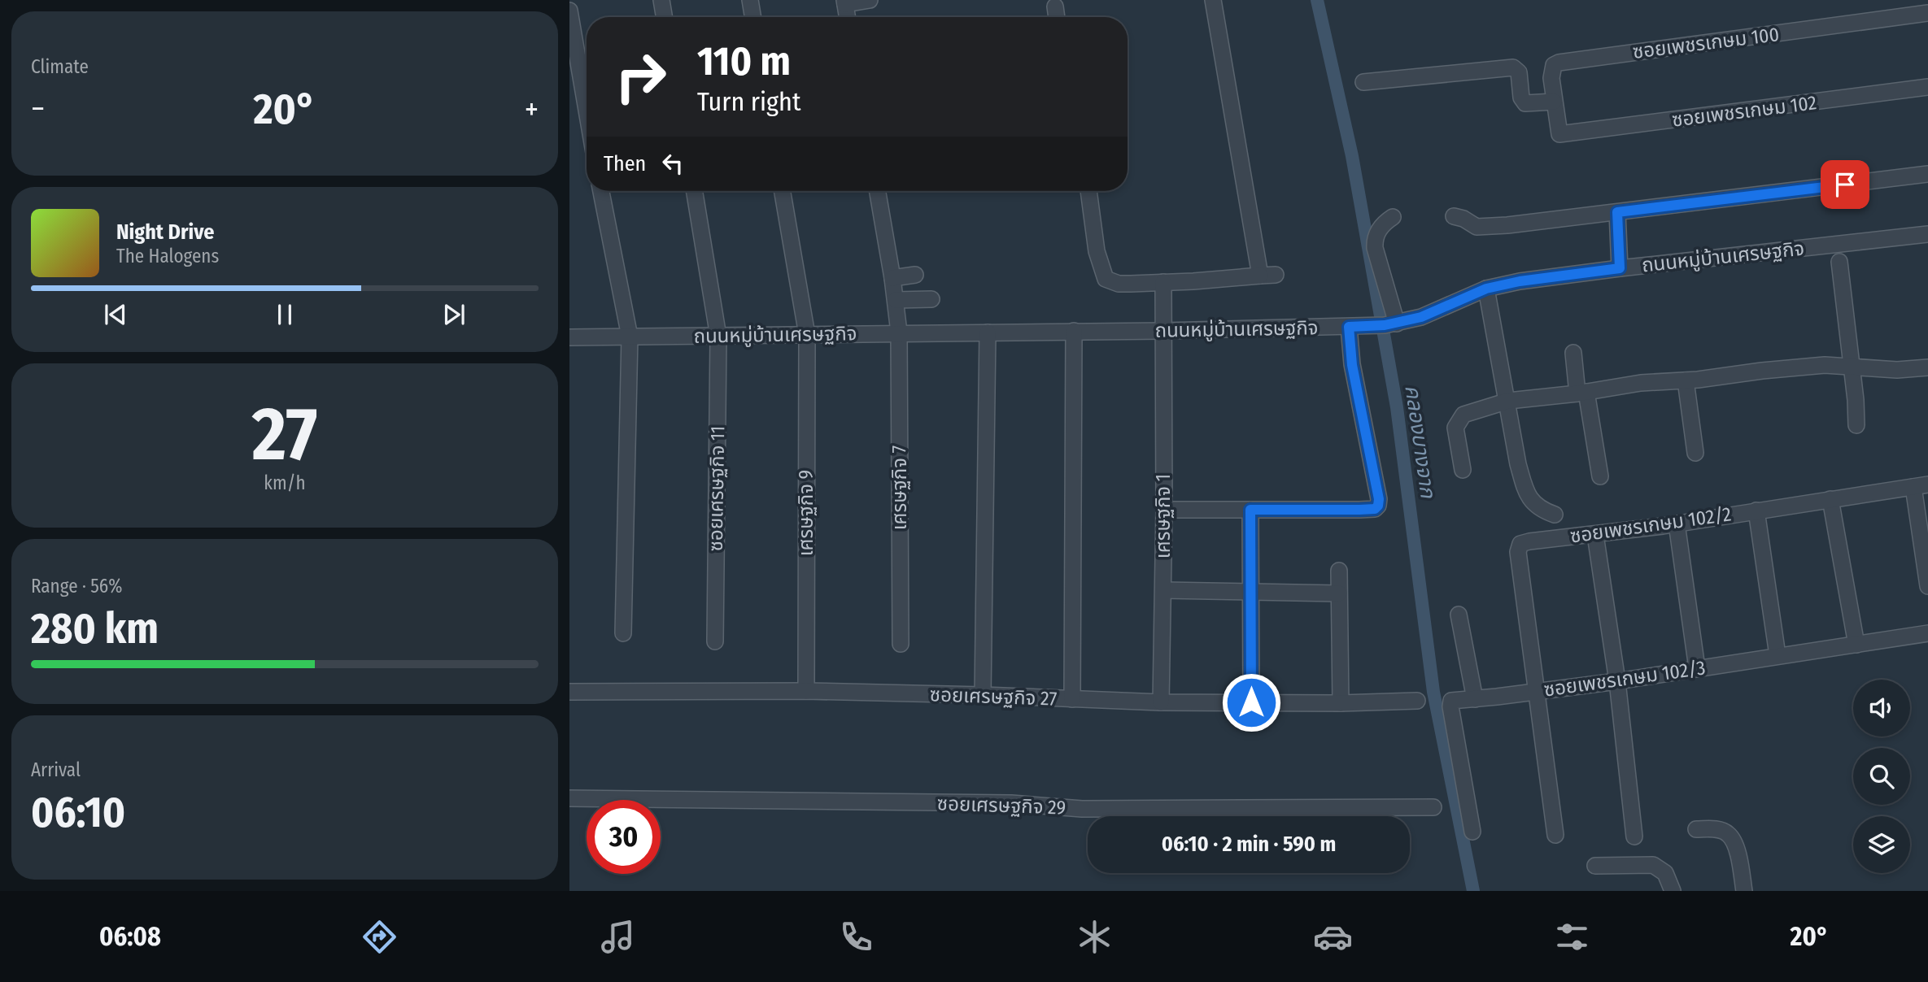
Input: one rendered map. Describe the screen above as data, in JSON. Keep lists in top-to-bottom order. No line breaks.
{"streets":{"street":["ซอยเพชรเกษม 100","ซอยเพชรเกษม 102","ถนนหมู่บ้านเศรษฐกิจ","เศรษฐกิจ 7","ซอยเศรษฐกิจ 11","เศรษฐกิจ 9","เศรษฐกิจ 1","ซอยเพชรเกษม 102/2","ซอยเพชรเกษม 102/3","ซอยเศรษฐกิจ 27","ซอยเศรษฐกิจ 29"]},"crossings":[["ซอยเพชรเกษม 100","ซอยเพชรเกษม 102"],["ถนนหมู่บ้านเศรษฐกิจ","เศรษฐกิจ 7"],["ถนนหมู่บ้านเศรษฐกิจ","ซอยเศรษฐกิจ 11"],["ถนนหมู่บ้านเศรษฐกิจ","เศรษฐกิจ 9"],["ถนนหมู่บ้านเศรษฐกิจ","เศรษฐกิจ 1"],["เศรษฐกิจ 9","ซอยเศรษฐกิจ 27"],["เศรษฐกิจ 1","ซอยเศรษฐกิจ 27"],["ซอยเพชรเกษม 102/2","ซอยเพชรเกษม 102/3"]],"water":["คลองบางจาก"],"page":{"tile":["Climate",["27","km/h"],["Range · 56%","280 km"],["Arrival","06:10"]],"turn":["110 m","Turn right"],"heat":["−","20°","+"],"then":"Then","song":["Night Drive","The Halogens"],"limit":"30","trip":"06:10 · 2 min · 590 m","tabs":["06:08","20°"]}}
